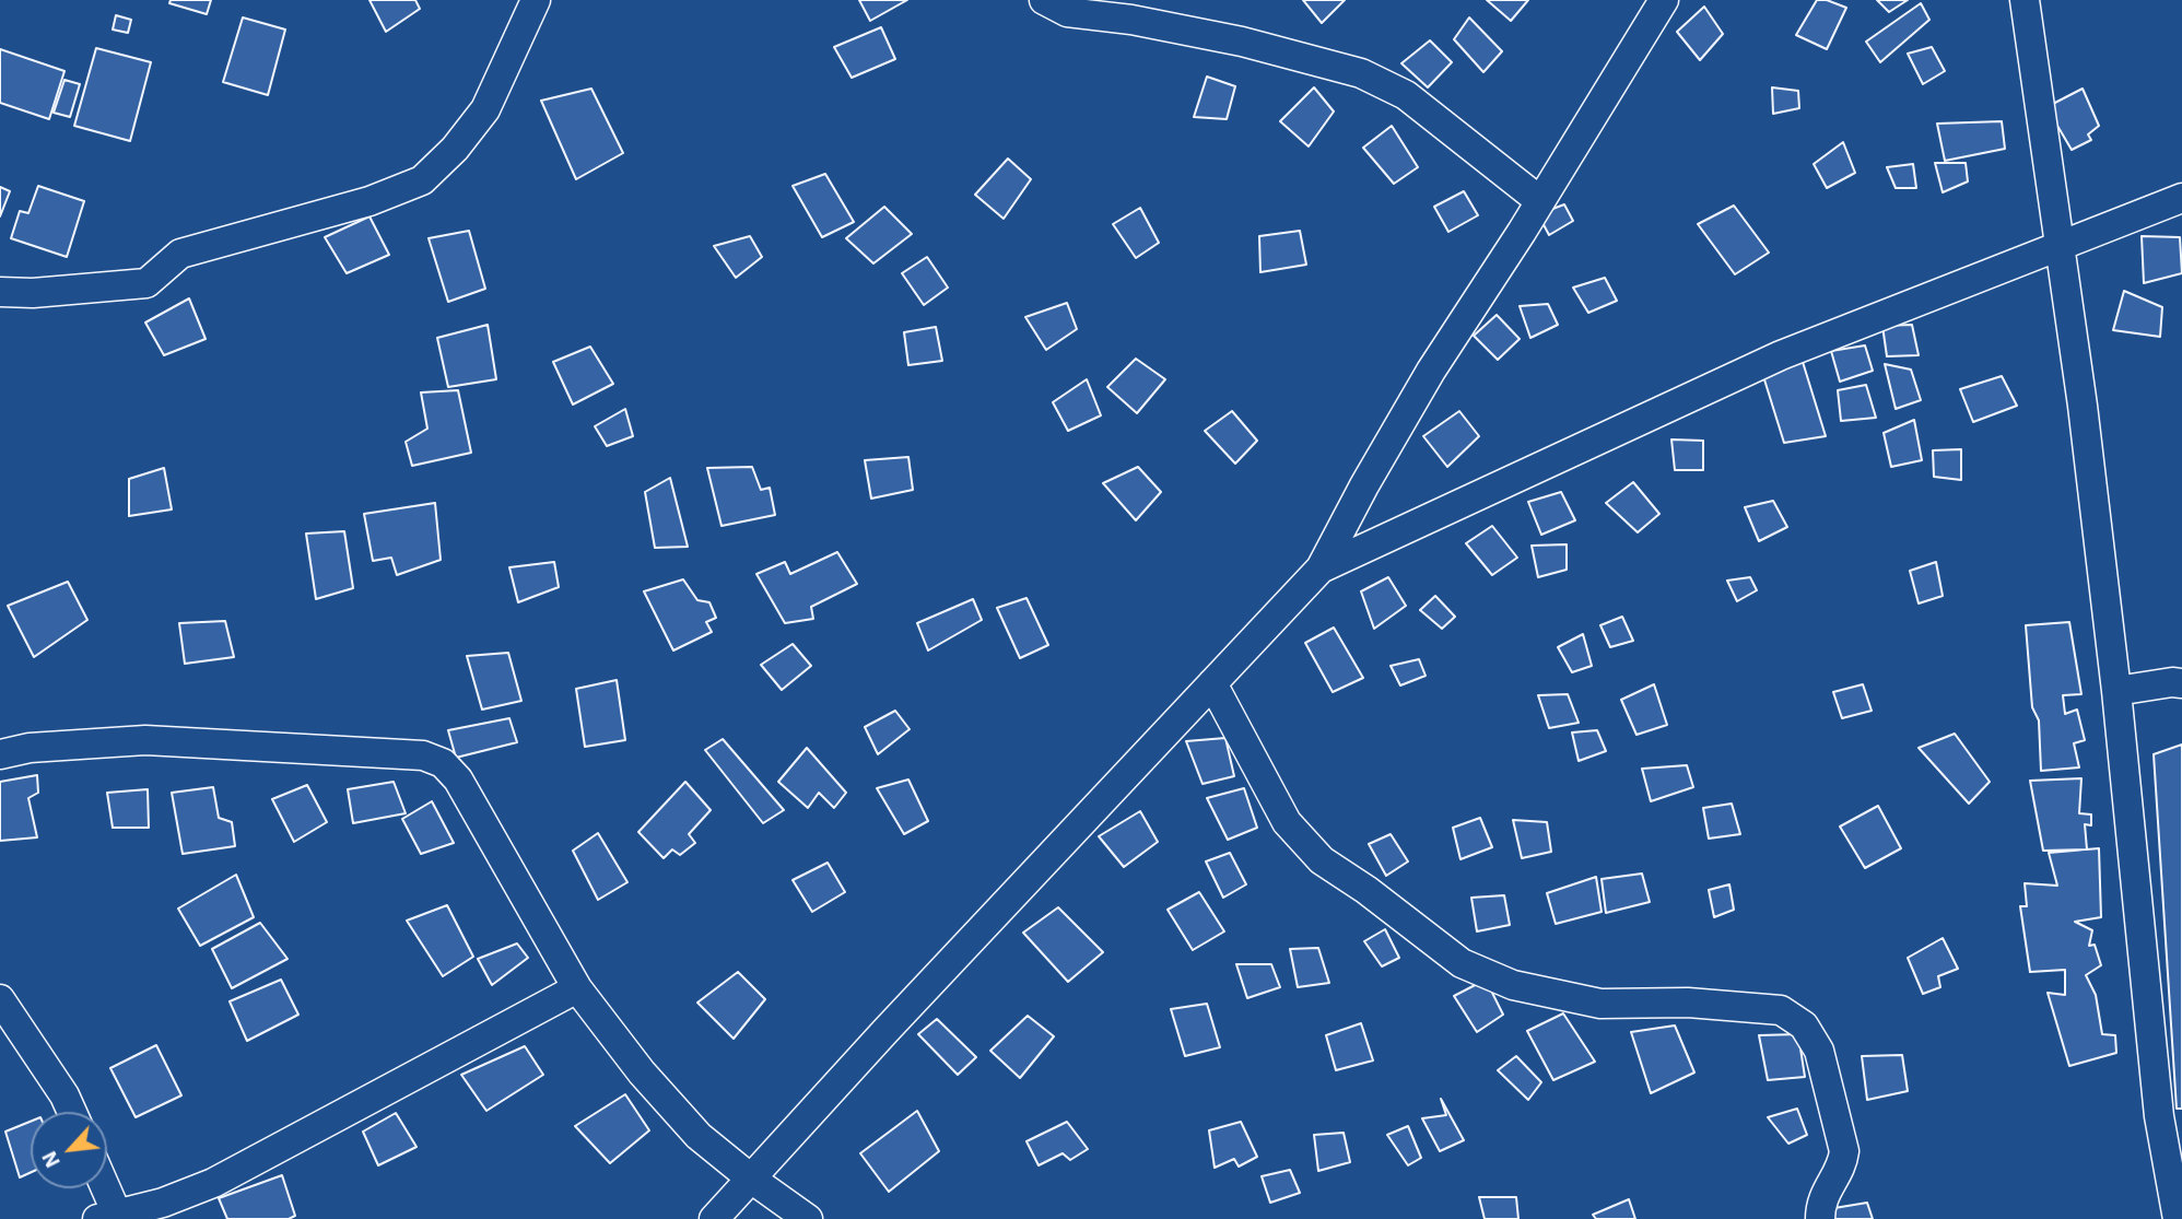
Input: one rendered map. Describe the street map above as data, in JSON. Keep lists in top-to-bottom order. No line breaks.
{"north":"bottom left"}
